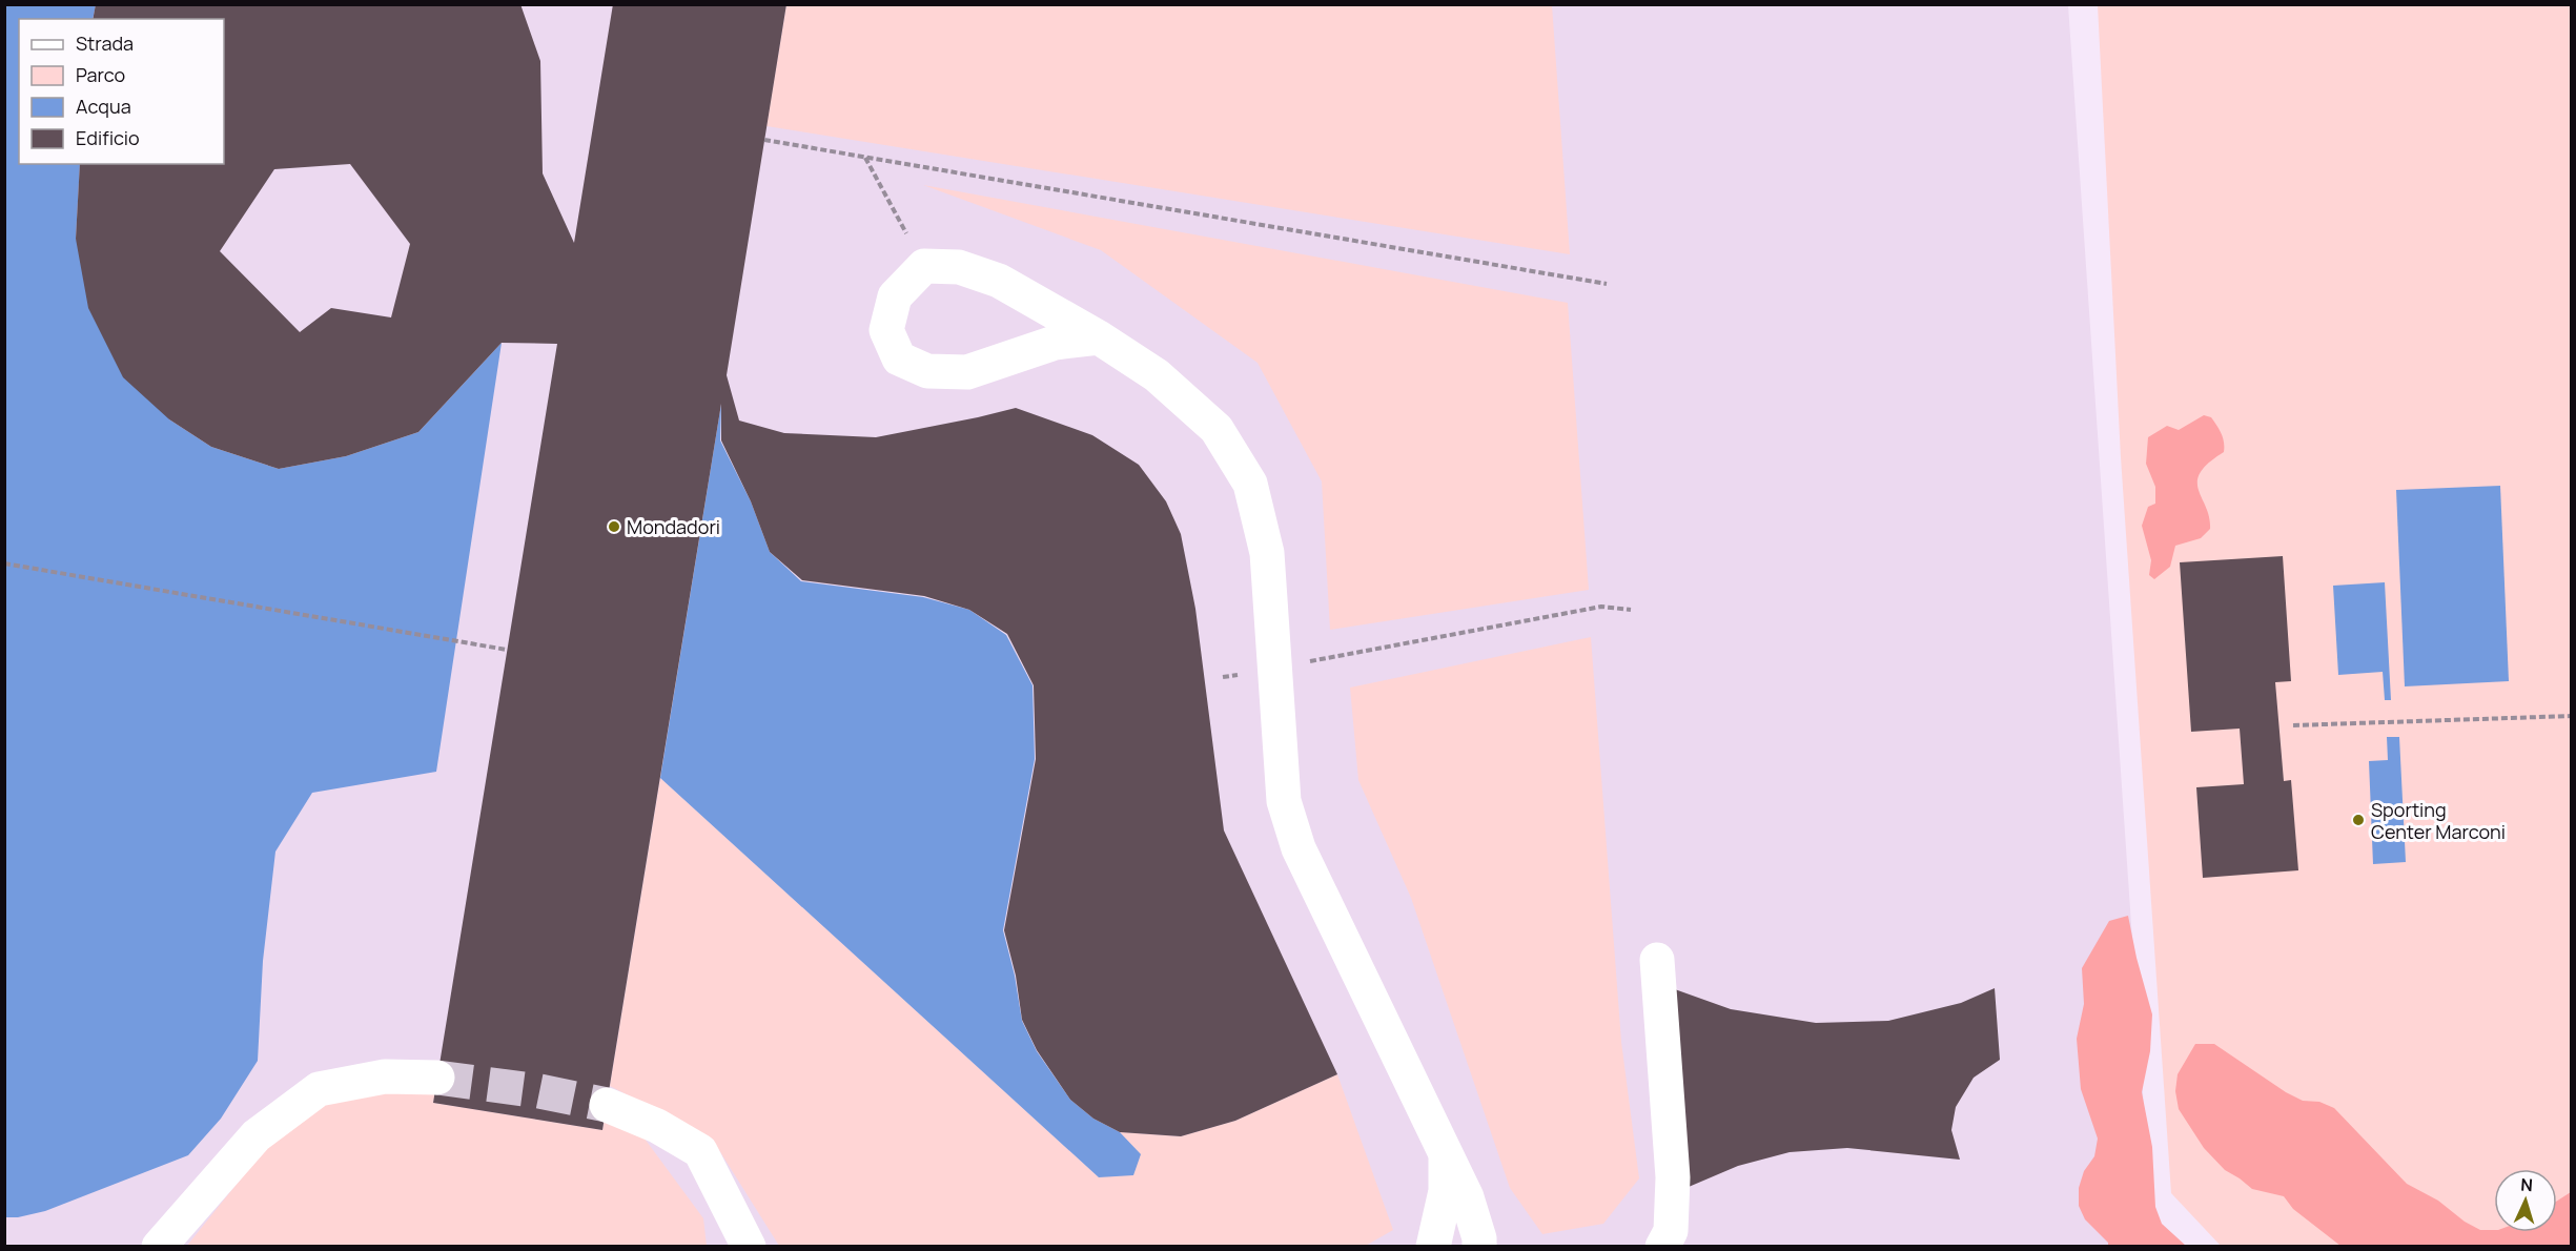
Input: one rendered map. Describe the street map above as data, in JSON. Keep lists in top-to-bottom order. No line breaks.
{"places":["Mondadori","Sporting Center Marconi"],"legend":["Strada","Parco","Acqua","Edificio"],"north":"top"}
